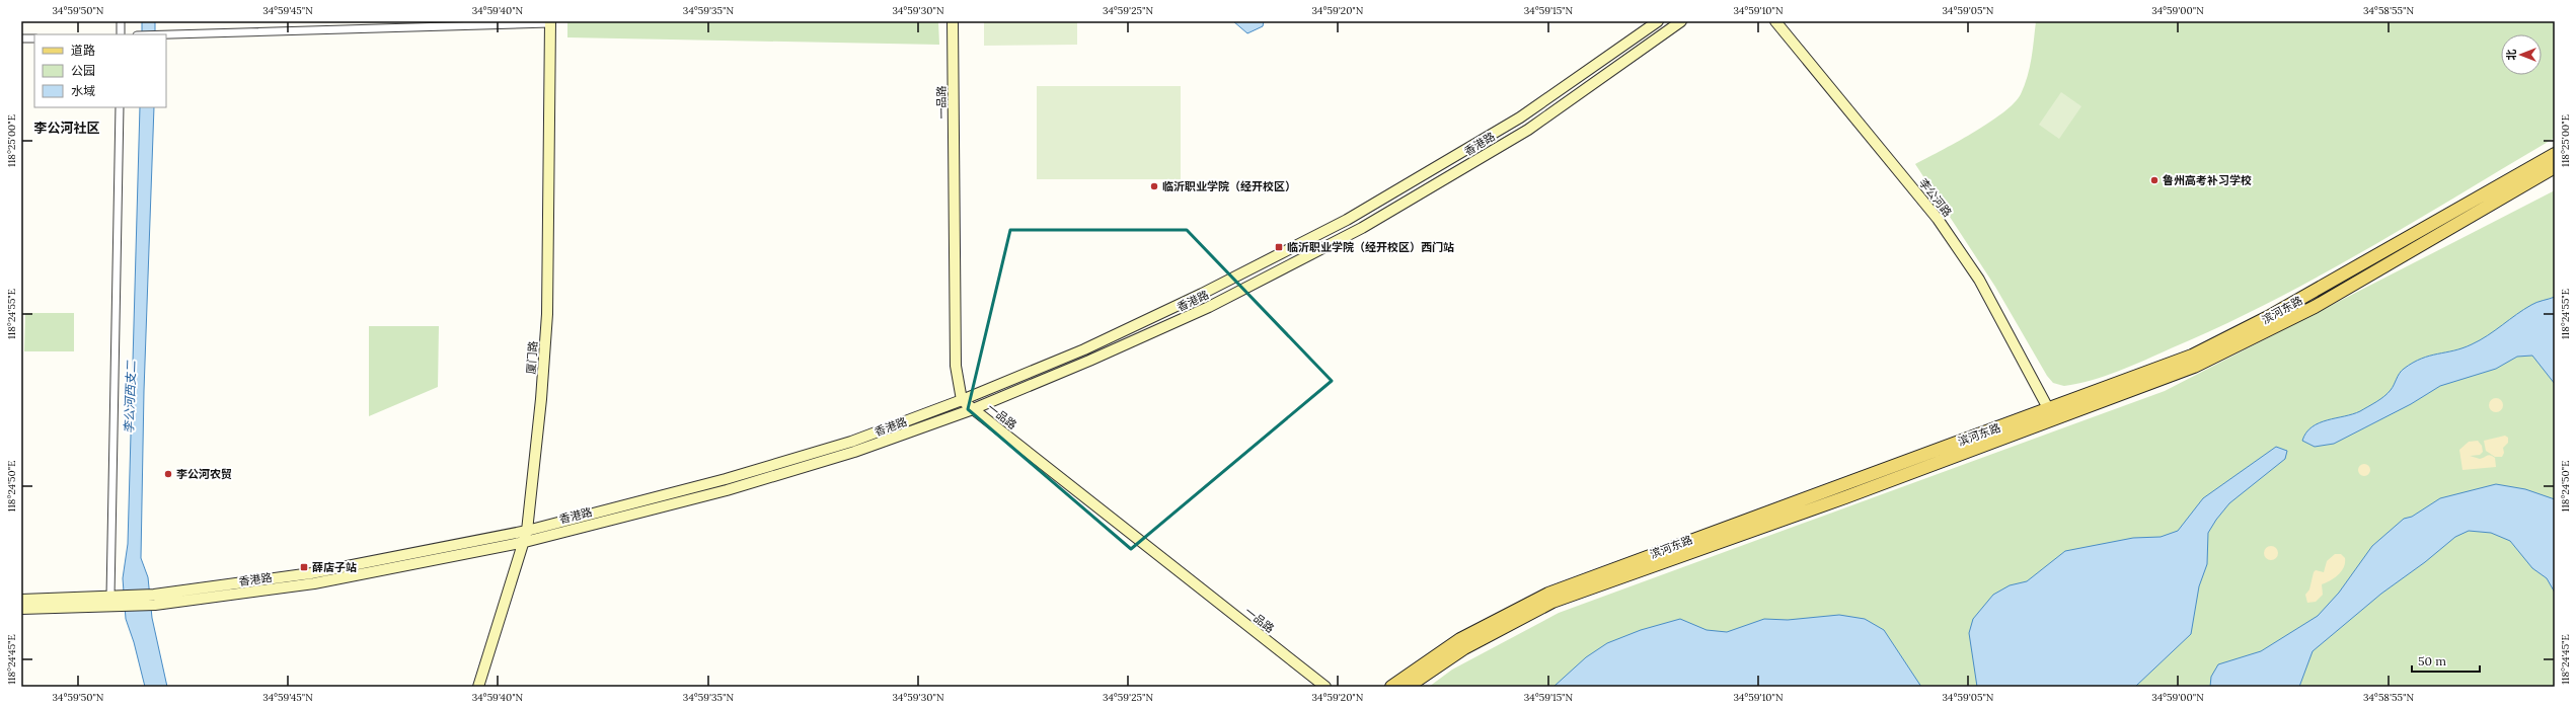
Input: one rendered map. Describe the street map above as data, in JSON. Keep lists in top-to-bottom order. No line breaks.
{"streets":{"main road":["一品路","香港路","李公河路","滨河东路","厦门路"]},"crossings":[["一品路","香港路"],["香港路","厦门路"],["李公河路","滨河东路"]],"districts":["李公河社区"],"water":["李公河西支二"],"places":{"other":["鲁州高考补习学校","临沂职业学院（经开校区）","李公河农贸"],"transit":["临沂职业学院（经开校区）西门站","薛店子站"]},"legend":["道路","公园","水域"],"scale_bar":"50 m","north":"left","coordinates":["34°59'50\"N","34°59'45\"N","34°59'40\"N","34°59'35\"N","34°59'30\"N","34°59'25\"N","34°59'20\"N","34°59'15\"N","34°59'10\"N","34°59'05\"N","34°59'00\"N","34°58'55\"N","118°25'00\"E","118°24'55\"E","118°24'50\"E","118°24'45\"E"]}
